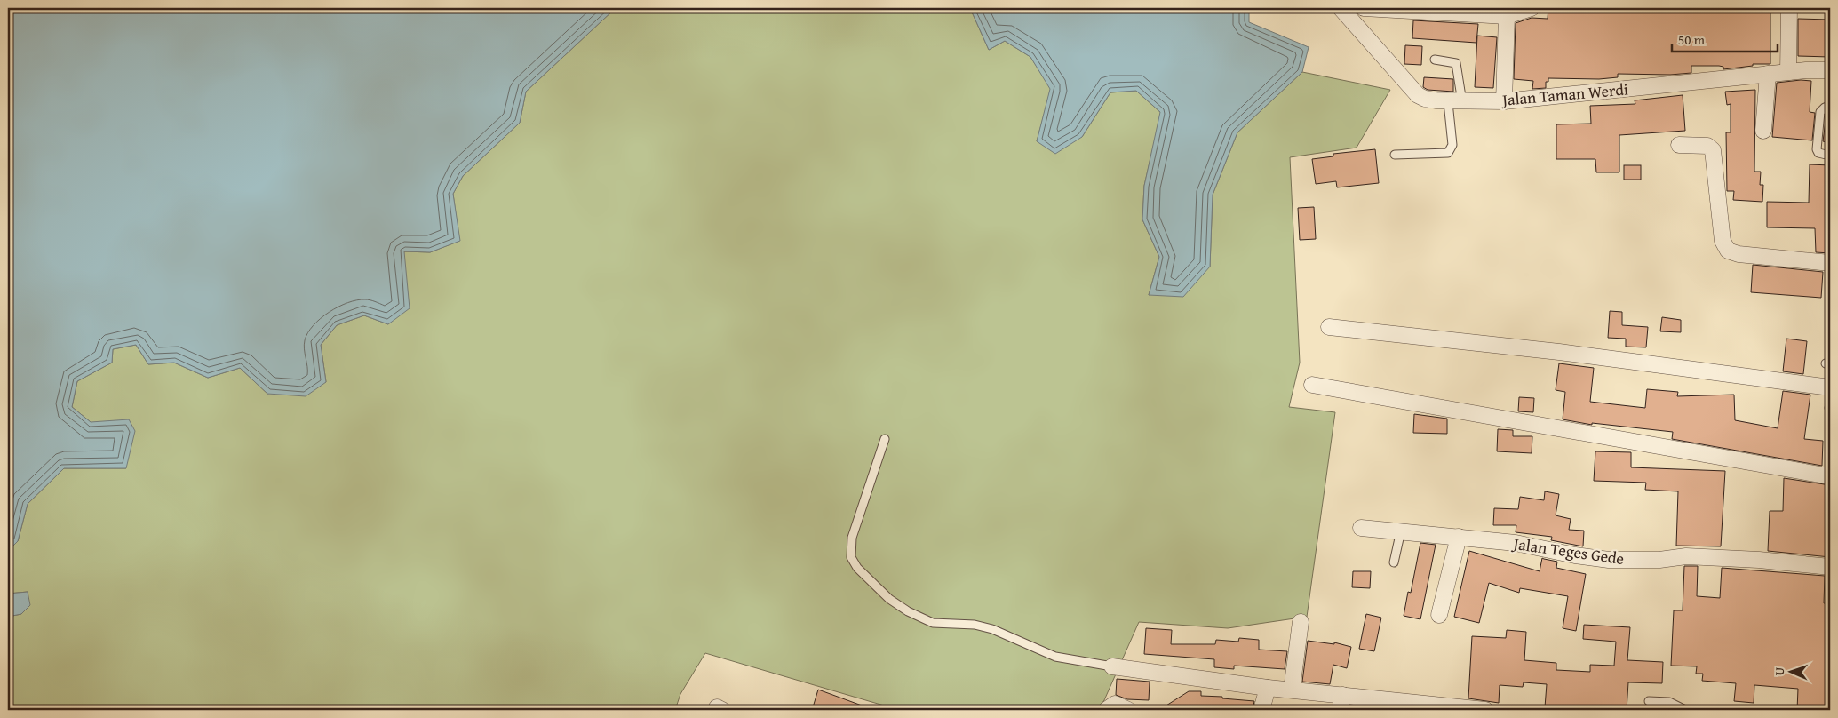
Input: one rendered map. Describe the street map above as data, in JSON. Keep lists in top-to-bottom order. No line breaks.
{"streets":{"street":["Jalan Taman Werdi","Jalan Teges Gede"]},"scale_bar":"50 m","north":"left"}
